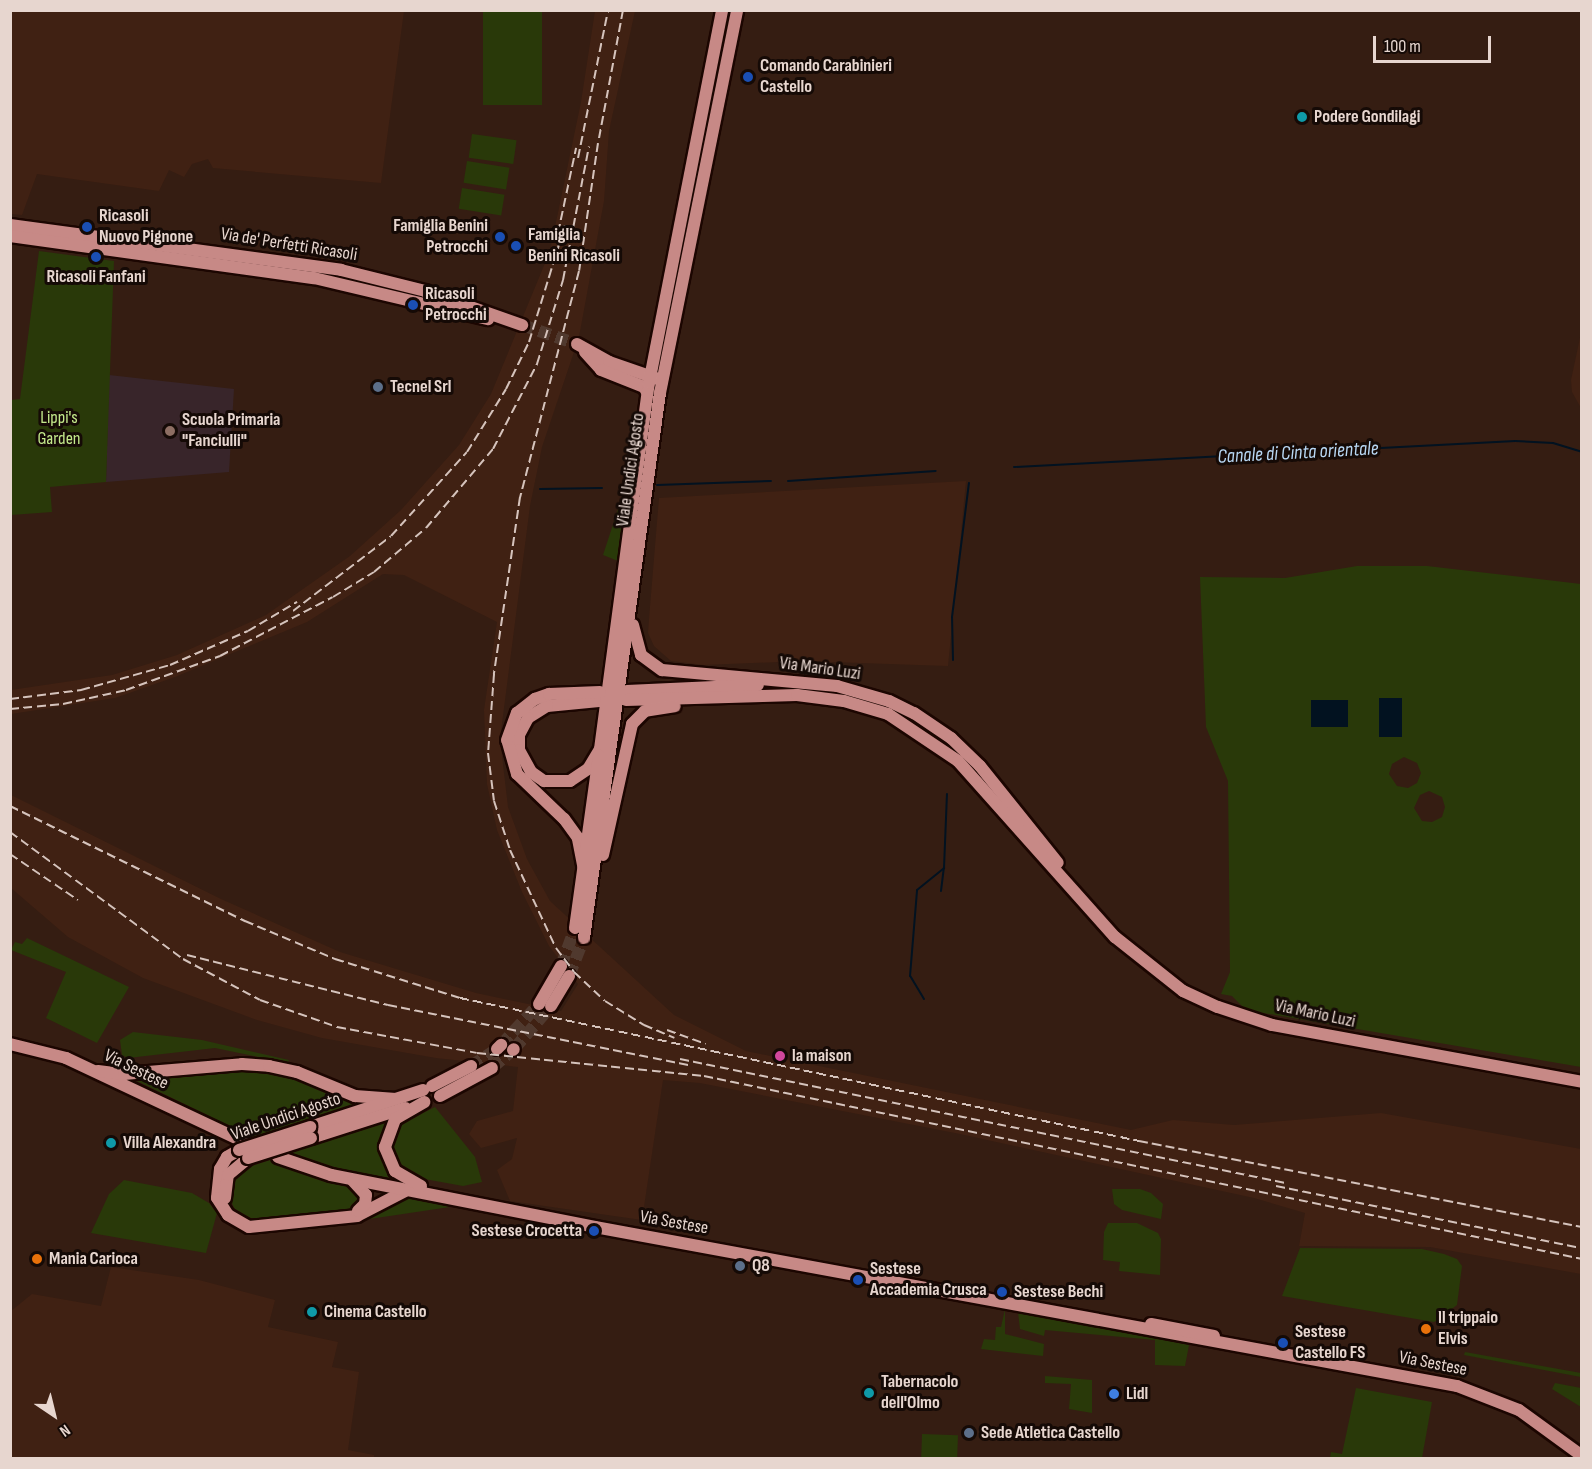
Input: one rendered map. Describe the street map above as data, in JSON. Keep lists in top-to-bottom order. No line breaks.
{"streets":{"main road":["Via de' Perfetti Ricasoli","Viale Undici Agosto","Via Mario Luzi","Via Sestese"]},"crossings":[["Viale Undici Agosto","Via Mario Luzi"],["Viale Undici Agosto","Via Sestese"]],"water":["Canale di Cinta orientale"],"parks":["Lippi's Garden"],"places":["Comando Carabinieri Castello","Podere Gondilagi","Ricasoli Nuovo Pignone","Famiglia Benini Petrocchi","Famiglia Benini Ricasoli","Ricasoli Fanfani","Ricasoli Petrocchi","Tecnel Srl","Scuola Primaria \"Fanciulli\"","la maison","Villa Alexandra","Sestese Crocetta","Mania Carioca","Q8","Sestese Accademia Crusca","Sestese Bechi","Cinema Castello","Il trippaio Elvis","Sestese Castello FS","Tabernacolo dell'Olmo","Lidl","Sede Atletica Castello"],"scale_bar":"100 m","north":"bottom right"}
